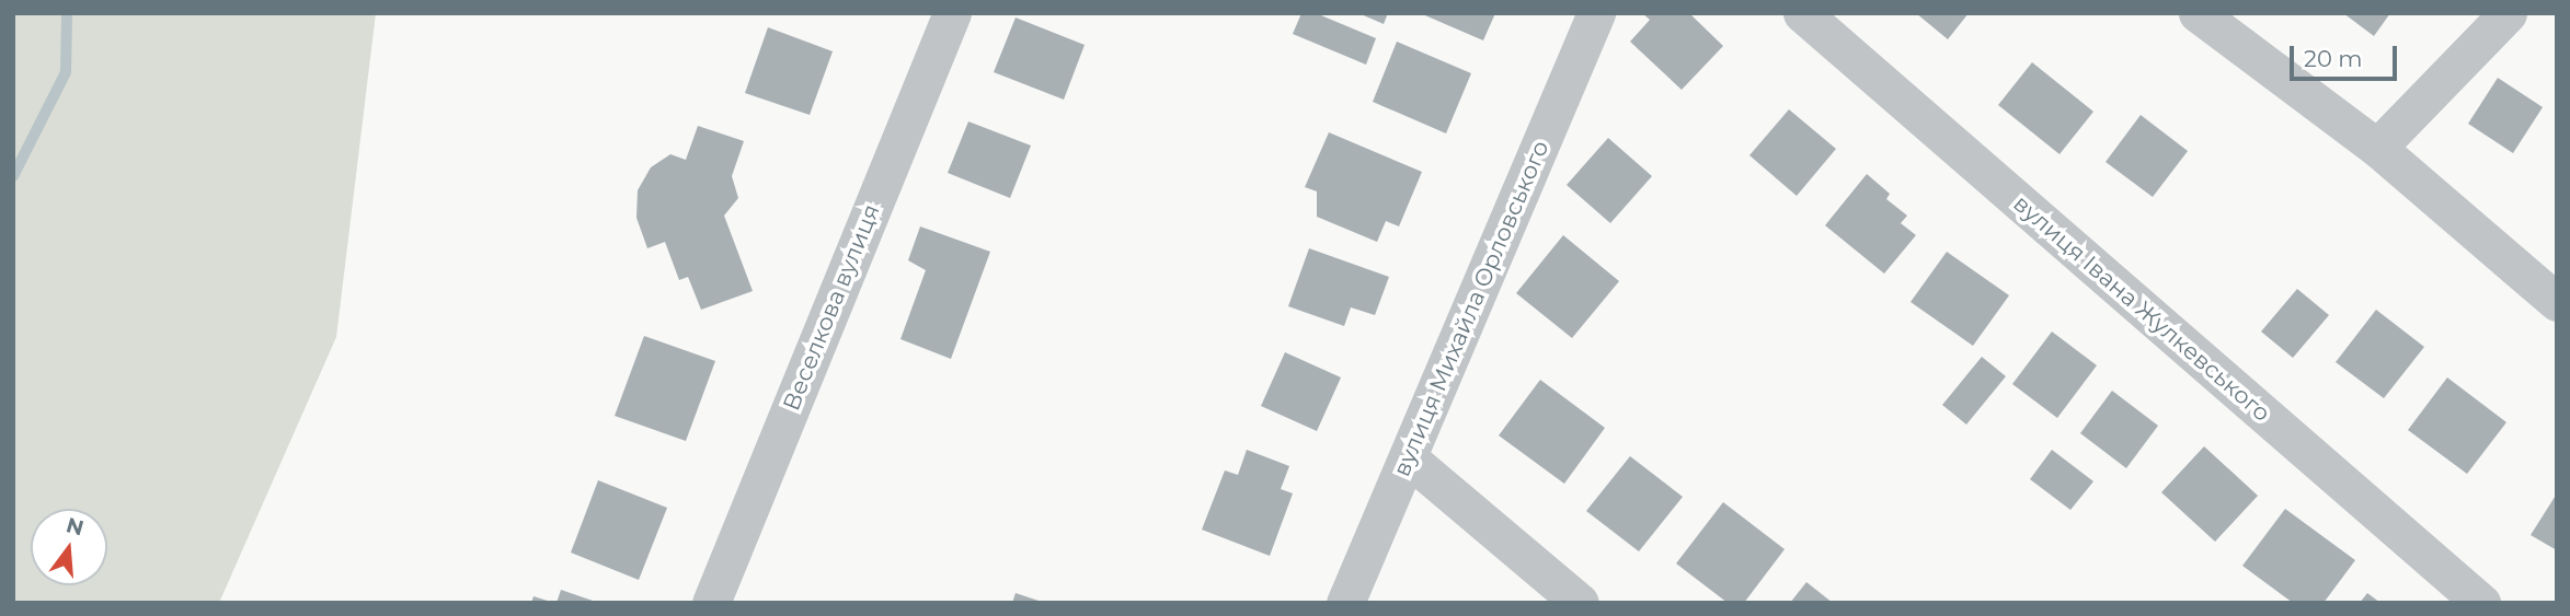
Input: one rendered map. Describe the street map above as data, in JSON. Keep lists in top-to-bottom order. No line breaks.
{"streets":{"street":["Веселкова вулиця","вулиця Михайла Орловського","вулиця Івана Жулкевського"]},"scale_bar":"20 m","north":"top"}
